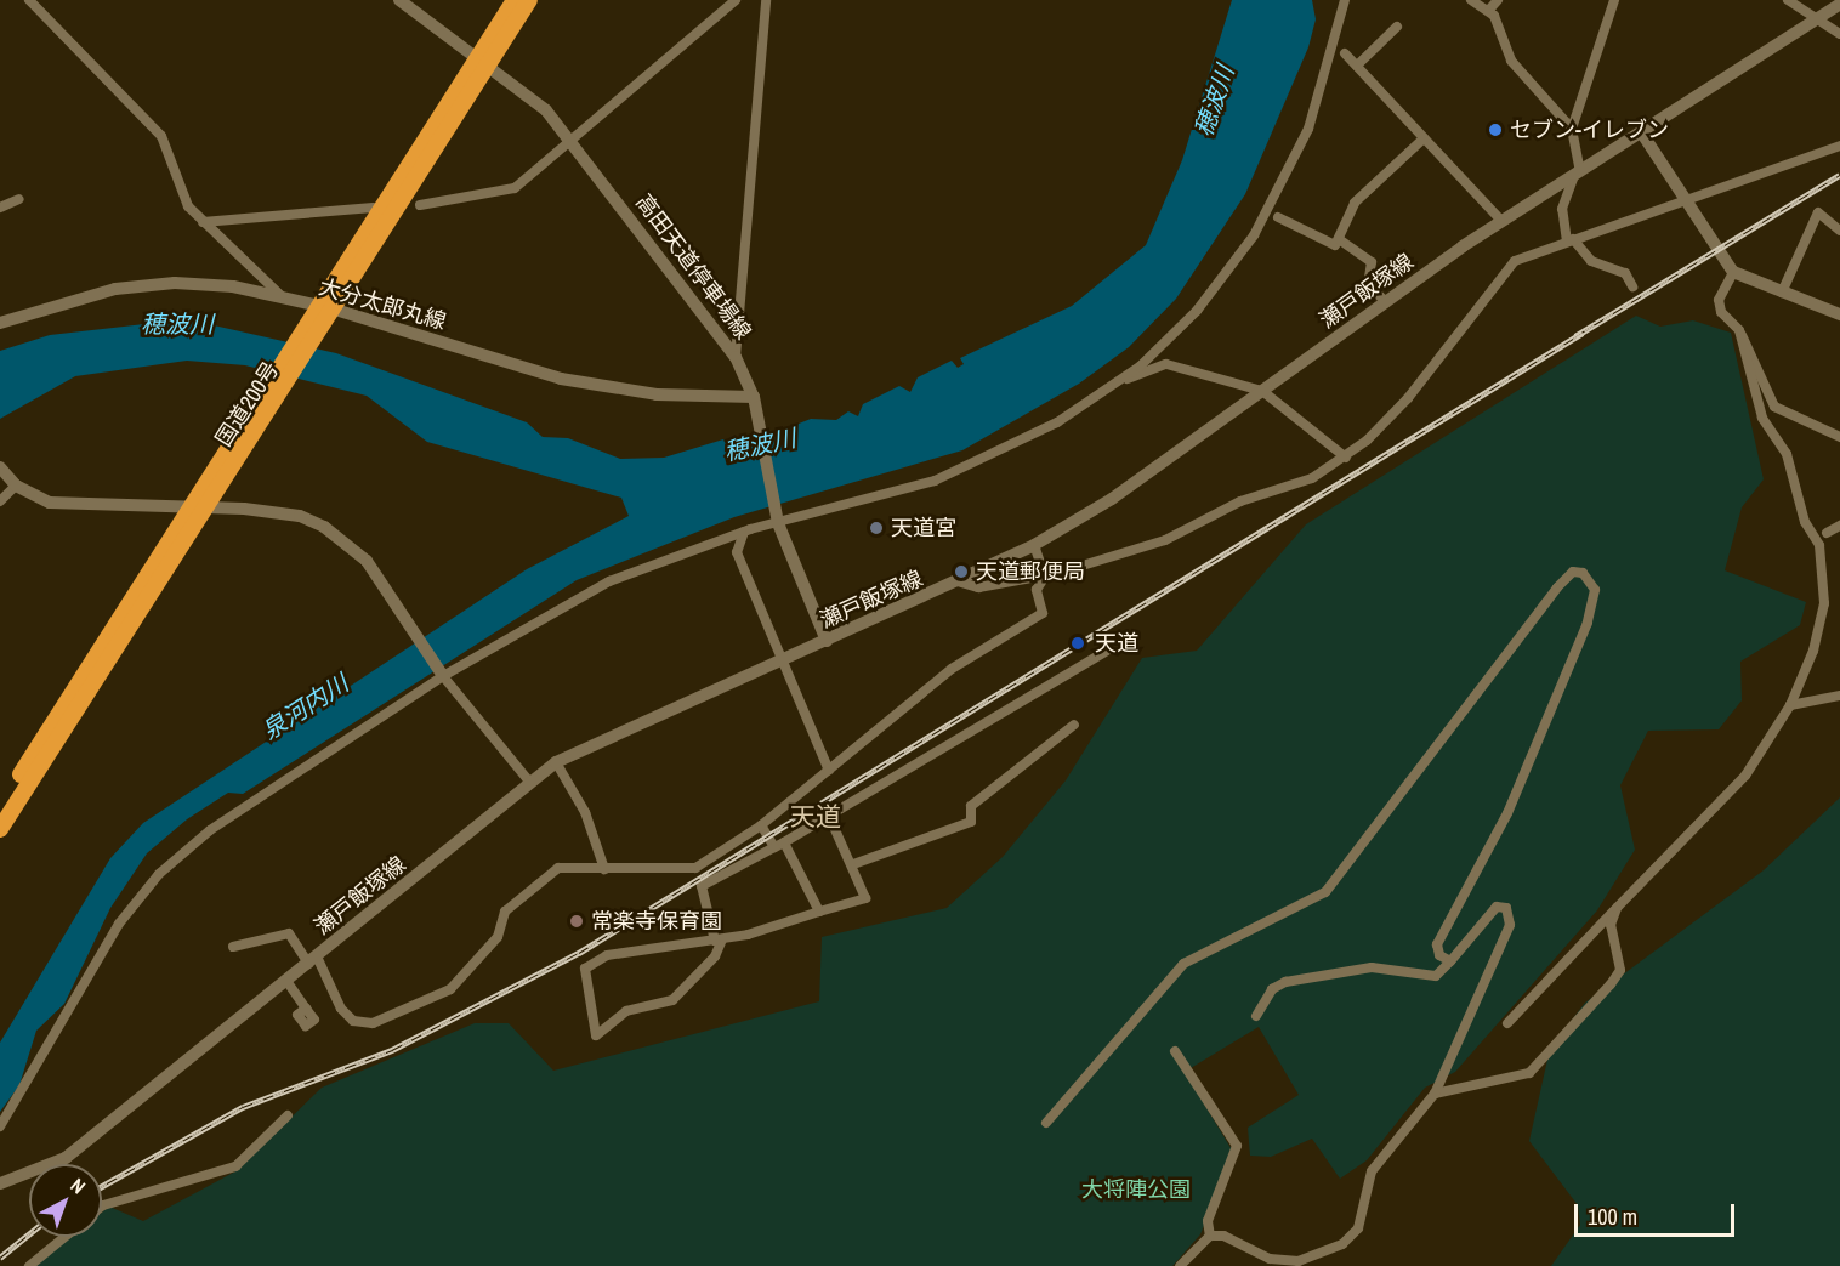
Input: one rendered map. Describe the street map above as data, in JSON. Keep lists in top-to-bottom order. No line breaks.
{"streets":{"highway":["国道200号"],"main road":["高田天道停車場線","瀬戸飯塚線","大分太郎丸線"]},"crossings":[["高田天道停車場線","瀬戸飯塚線"],["高田天道停車場線","大分太郎丸線"],["高田天道停車場線","国道200号"],["大分太郎丸線","国道200号"]],"districts":["天道"],"water":["穂波川","泉河内川"],"parks":["大将陣公園"],"places":["セブン-イレブン","天道宮","天道郵便局","天道","常楽寺保育園"],"scale_bar":"100 m","north":"top right"}
